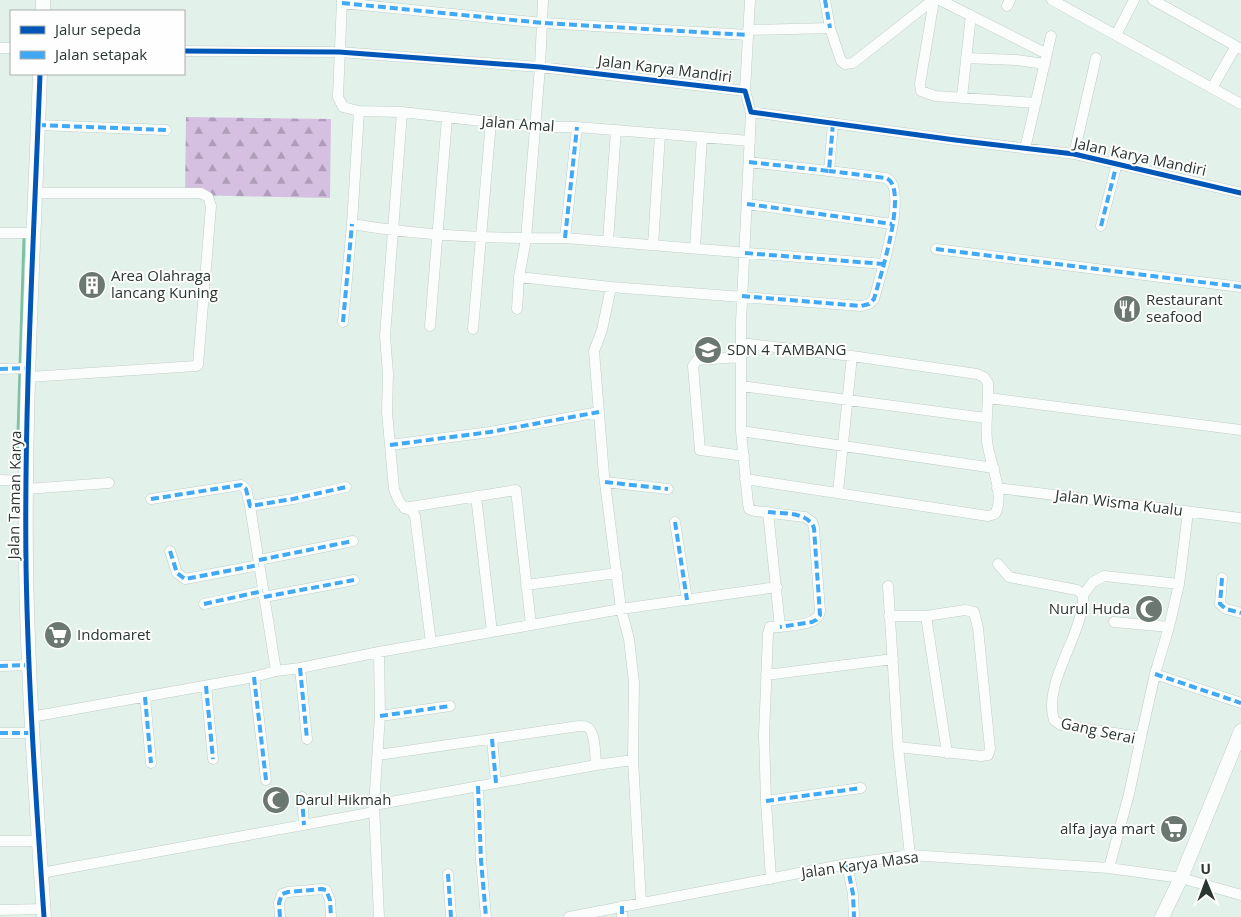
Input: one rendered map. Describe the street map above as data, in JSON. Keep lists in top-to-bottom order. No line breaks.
{"streets":{"street":["Jalan Karya Mandiri","Jalan Amal","Jalan Taman Karya","Jalan Wisma Kualu","Gang Serai","Jalan Karya Masa"]},"crossings":[["Jalan Karya Mandiri","Jalan Amal"],["Gang Serai","Jalan Karya Masa"]],"places":{"building":["Area Olahraga lancang Kuning"],"restaurant":["Restaurant seafood"],"school or university":["SDN 4 TAMBANG"],"mosque":["Nurul Huda","Darul Hikmah"],"supermarket":["Indomaret","alfa jaya mart"]},"legend":["Jalur sepeda","Jalan setapak"],"north":"top"}
